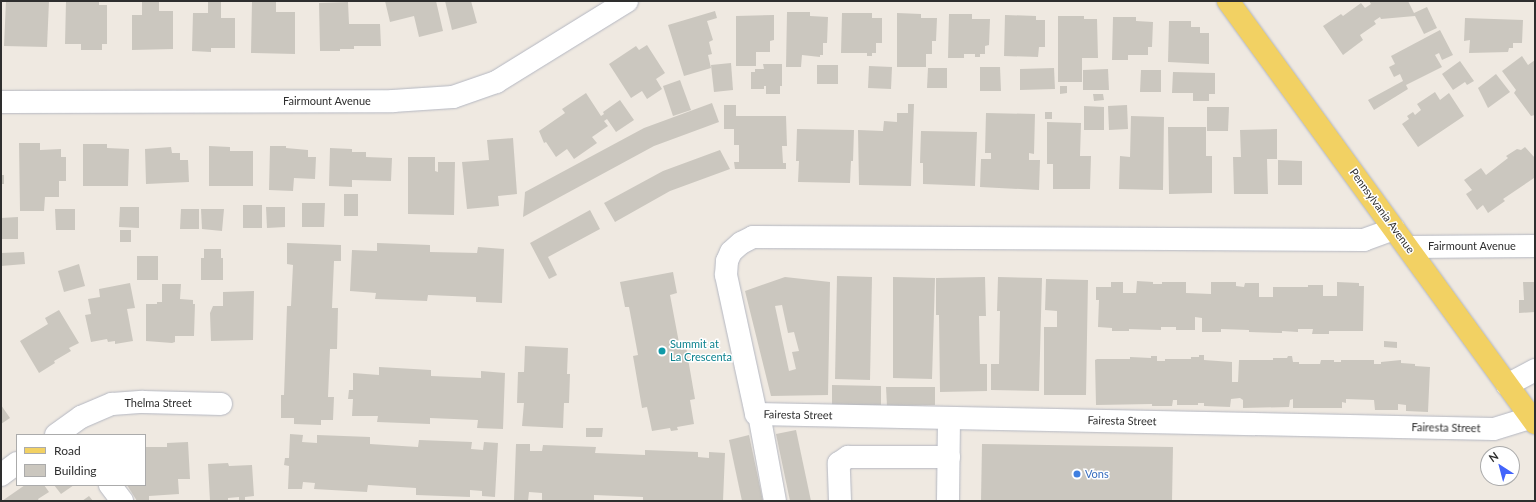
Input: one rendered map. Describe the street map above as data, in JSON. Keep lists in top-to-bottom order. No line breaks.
{"streets":{"main road":["Pennsylvania Avenue"],"street":["Fairmount Avenue","Thelma Street","Fairesta Street"]},"crossings":[["Fairmount Avenue","Pennsylvania Avenue"],["Pennsylvania Avenue","Fairesta Street"]],"places":["Summit at La Crescenta","Vons"],"legend":["Road","Building"],"north":"top left"}
